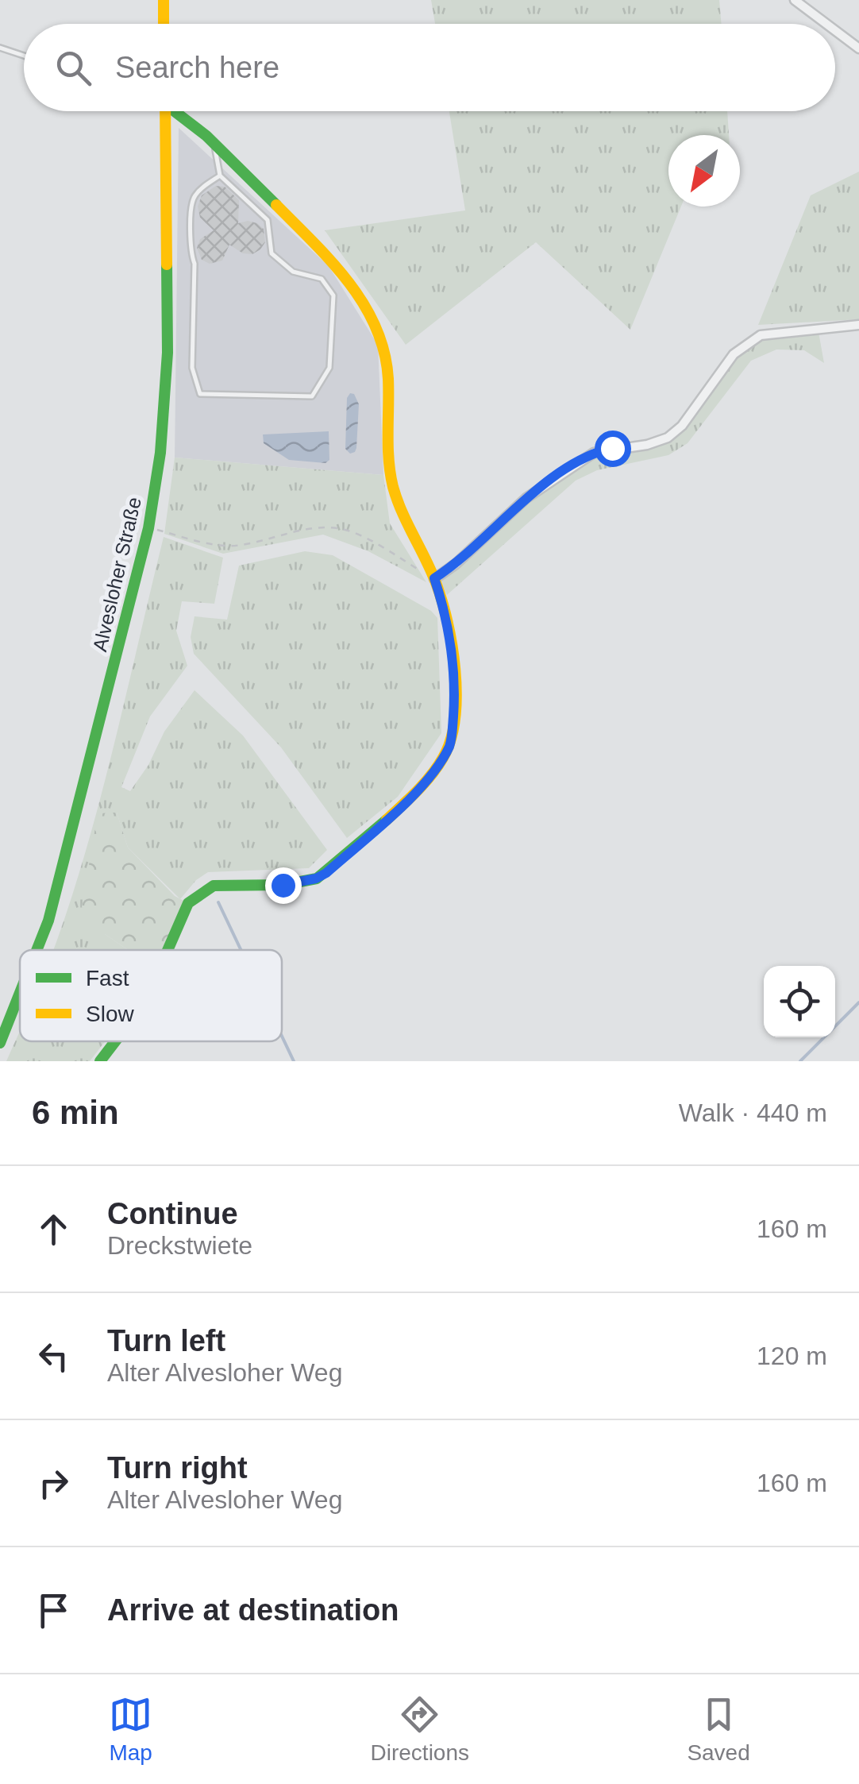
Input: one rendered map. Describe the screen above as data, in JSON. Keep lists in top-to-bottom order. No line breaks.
{"streets":{"street":["Alvesloher Straße"]},"legend":["Fast","Slow"],"north":"bottom left","page":{"search":"Search here","heading":["6 min","Walk · 440 m"],"list":[["Continue","Dreckstwiete","160 m"],["Turn left","Alter Alvesloher Weg","120 m"],["Turn right","Alter Alvesloher Weg","160 m"],"Arrive at destination"],"nav":["Map","Directions","Saved"]}}
